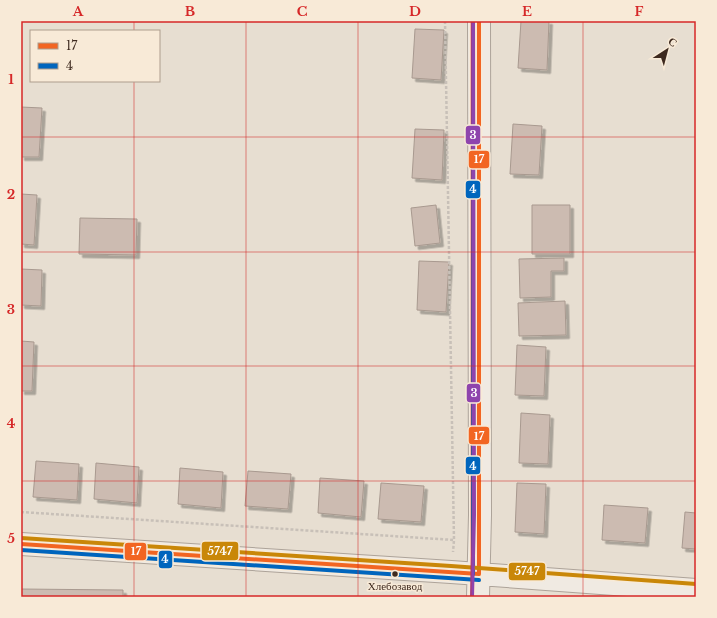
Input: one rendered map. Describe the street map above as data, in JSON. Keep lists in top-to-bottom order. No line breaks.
{"places":["Хлебозавод"],"lines":["transit line 17","transit line 4","transit line 3","transit line 5747"],"legend":["17","4"],"north":"top right","grid":{"columns":["A","B","C","D","E","F"],"rows":["1","2","3","4","5"]}}
